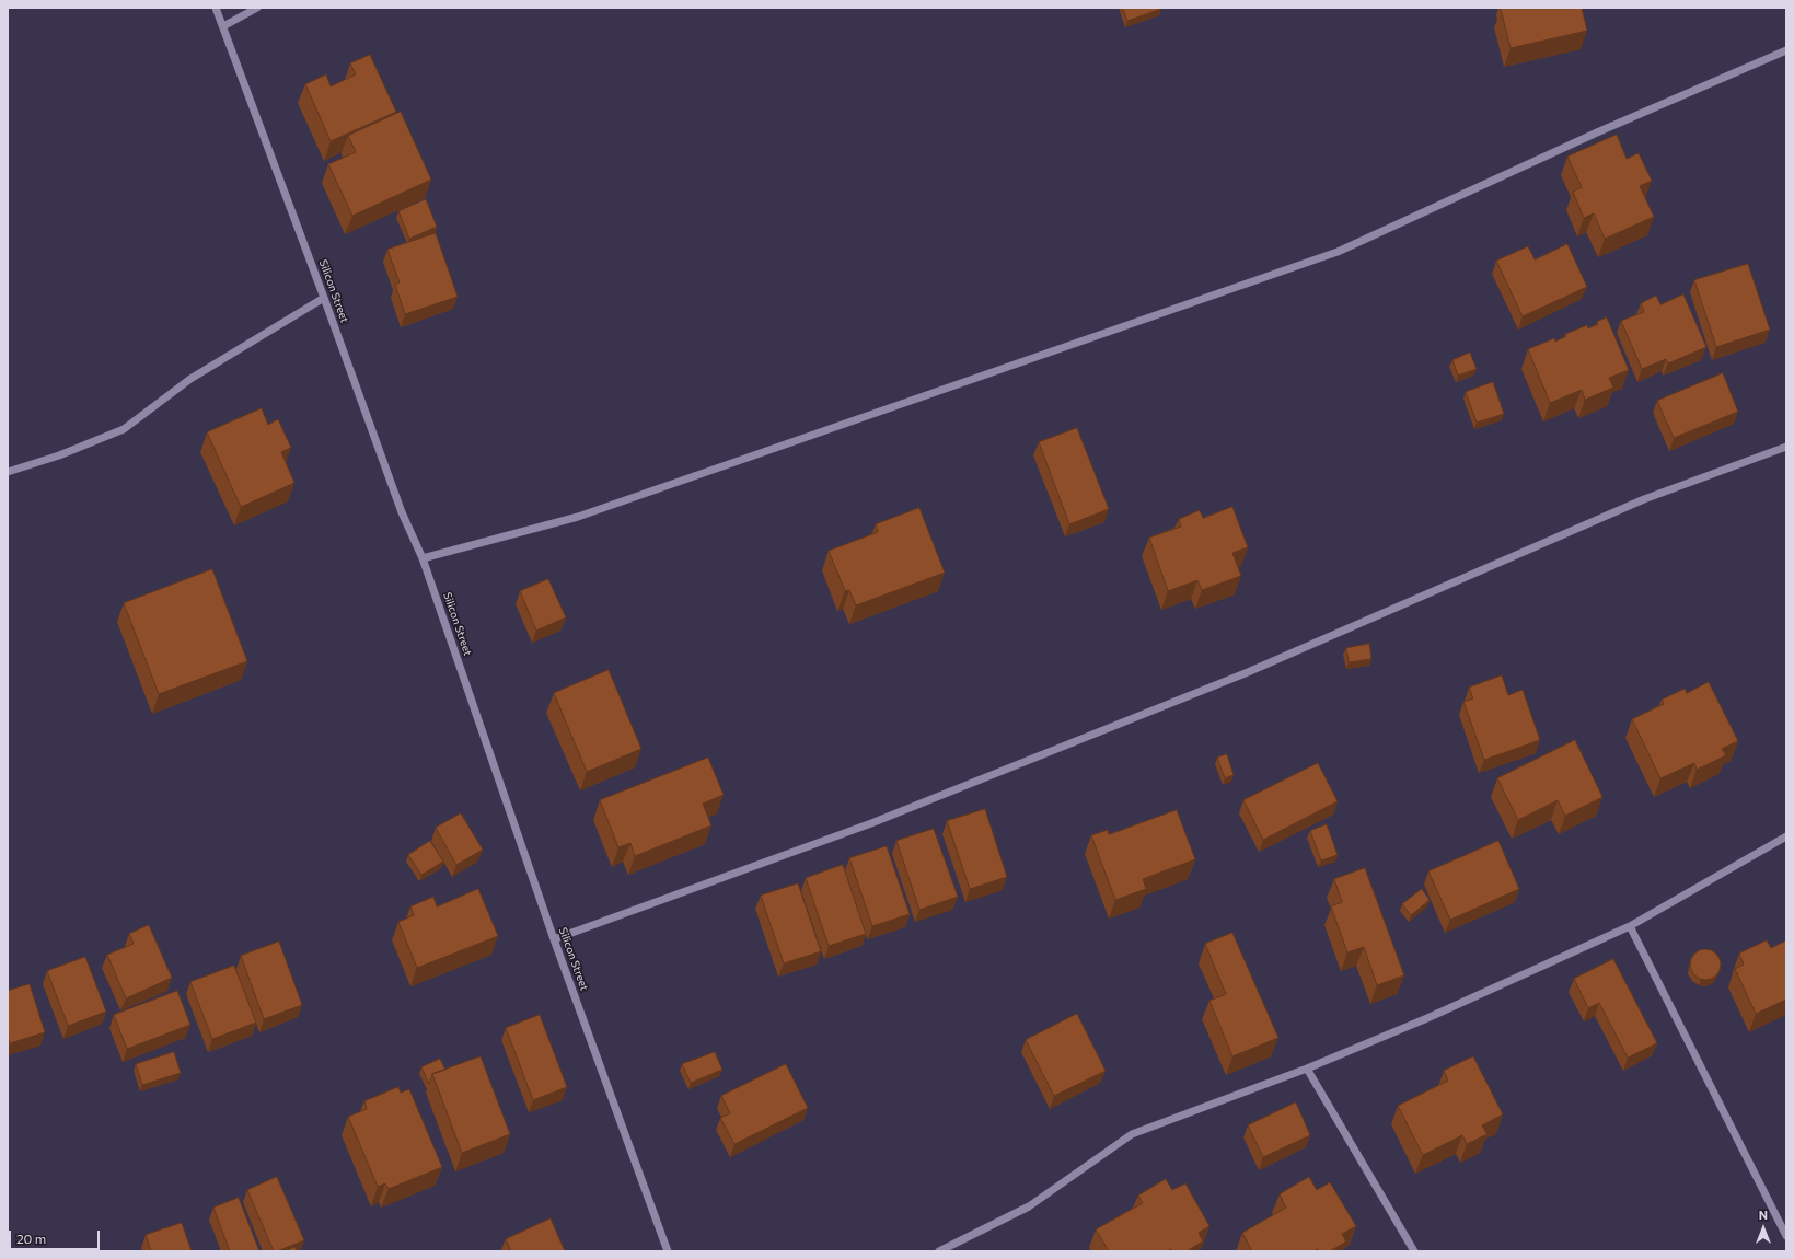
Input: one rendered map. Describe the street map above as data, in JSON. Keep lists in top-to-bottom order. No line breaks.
{"streets":{"street":["Silicon Street"]},"scale_bar":"20 m","north":"top"}
